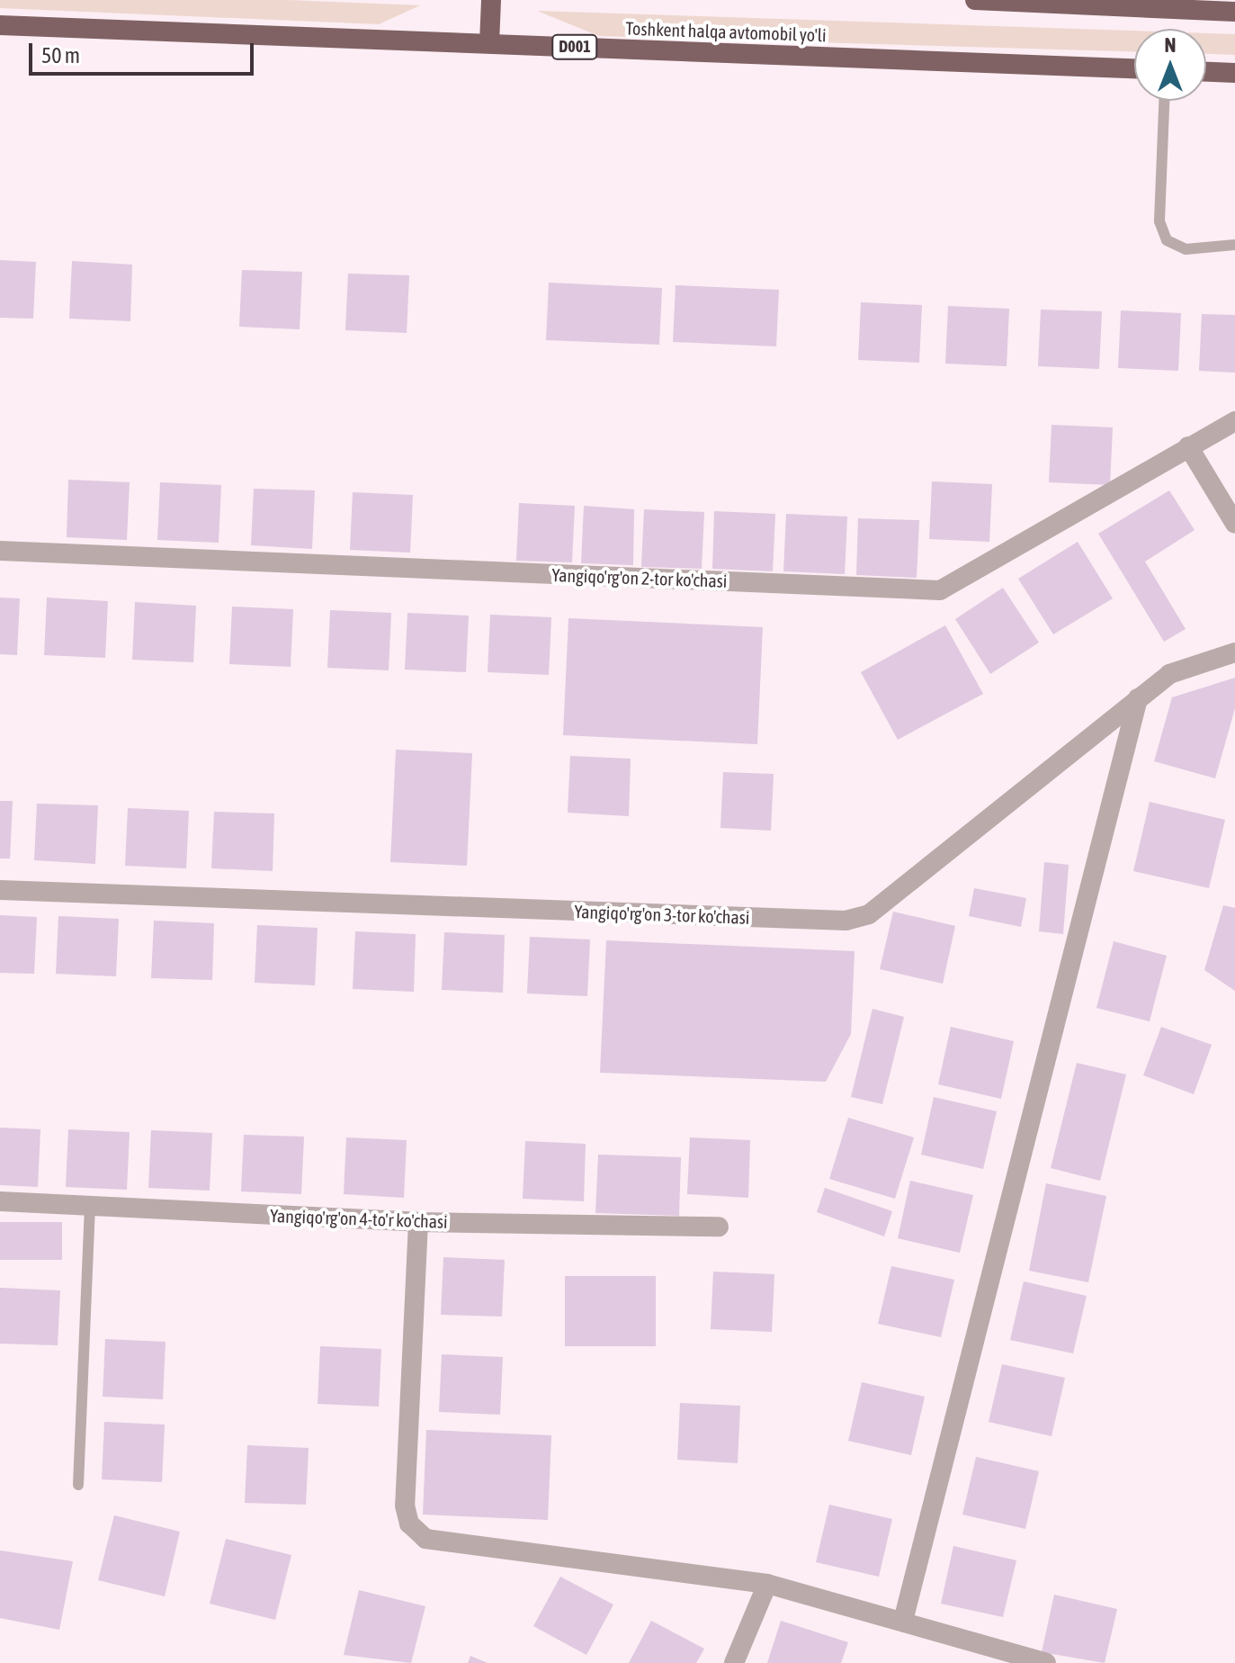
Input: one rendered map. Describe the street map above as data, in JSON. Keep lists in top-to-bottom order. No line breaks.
{"streets":{"highway":["Toshkent halqa avtomobil yo'li","D001"],"street":["Yangiqo'rg'on 2-tor ko'chasi","Yangiqo'rg'on 3-tor ko'chasi","Yangiqo'rg'on 4-to'r ko'chasi"]},"scale_bar":"50 m","north":"top"}
